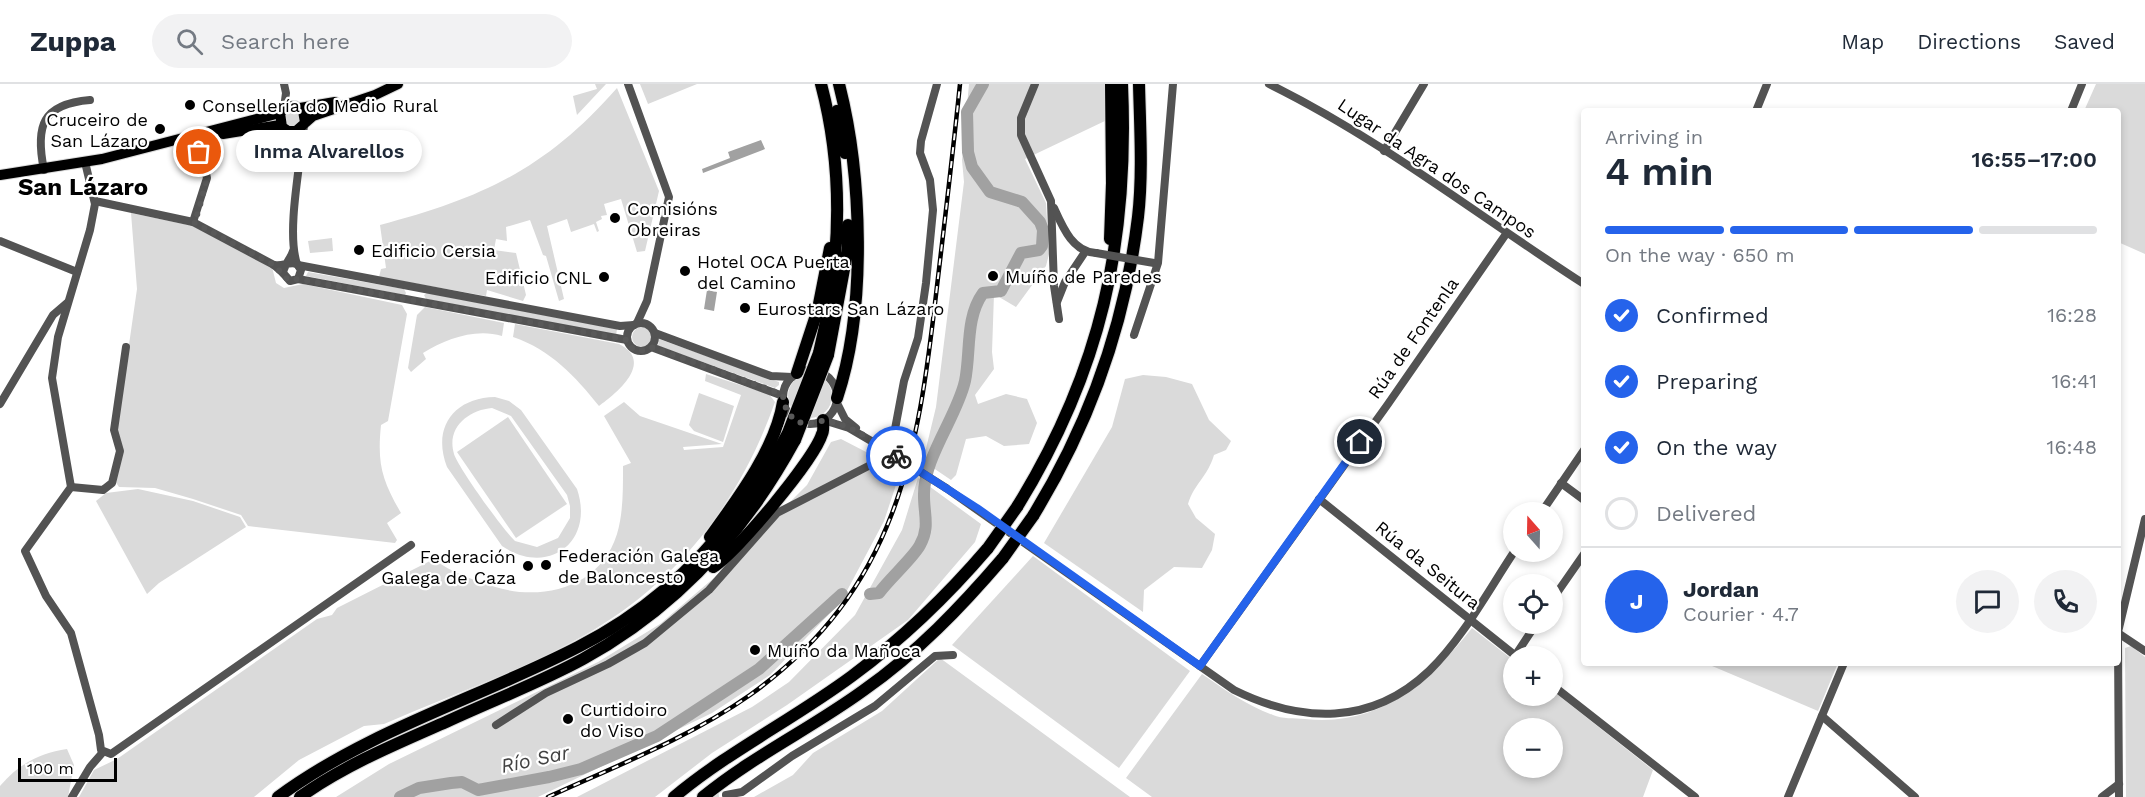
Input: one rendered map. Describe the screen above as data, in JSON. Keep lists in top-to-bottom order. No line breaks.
{"streets":{"street":["Lugar da Agra dos Campos","Rúa de Fontenla","Rúa da Seitura"]},"crossings":[["Lugar da Agra dos Campos","Rúa de Fontenla"],["Rúa de Fontenla","Rúa da Seitura"]],"districts":["San Lázaro"],"water":["Río Sar"],"places":["Consellería do Medio Rural","Cruceiro de San Lázaro","Inma Alvarellos","Comisións Obreiras","Edificio Cersia","Hotel OCA Puerta del Camino","Muíño de Paredes","Edificio CNL","Eurostars San Lázaro","Federación Galega de Baloncesto","Federación Galega de Caza","Muíño da Mañoca","Curtidoiro do Viso"],"scale_bar":"100 m","north":"top","page":{"header":"Zuppa","search":"Search here","nav":["Map","Directions","Saved"],"heading":["4 min","Arriving in","16:55–17:00"],"panel":["Jordan","Courier · 4.7"],"bubble":"Inma Alvarellos","bar":"On the way · 650 m","list":[["Confirmed","16:28"],["Preparing","16:41"],["On the way","16:48"],"Delivered"],"map_buttons":["+","−"],"round":"J","scale":"100 m"}}
